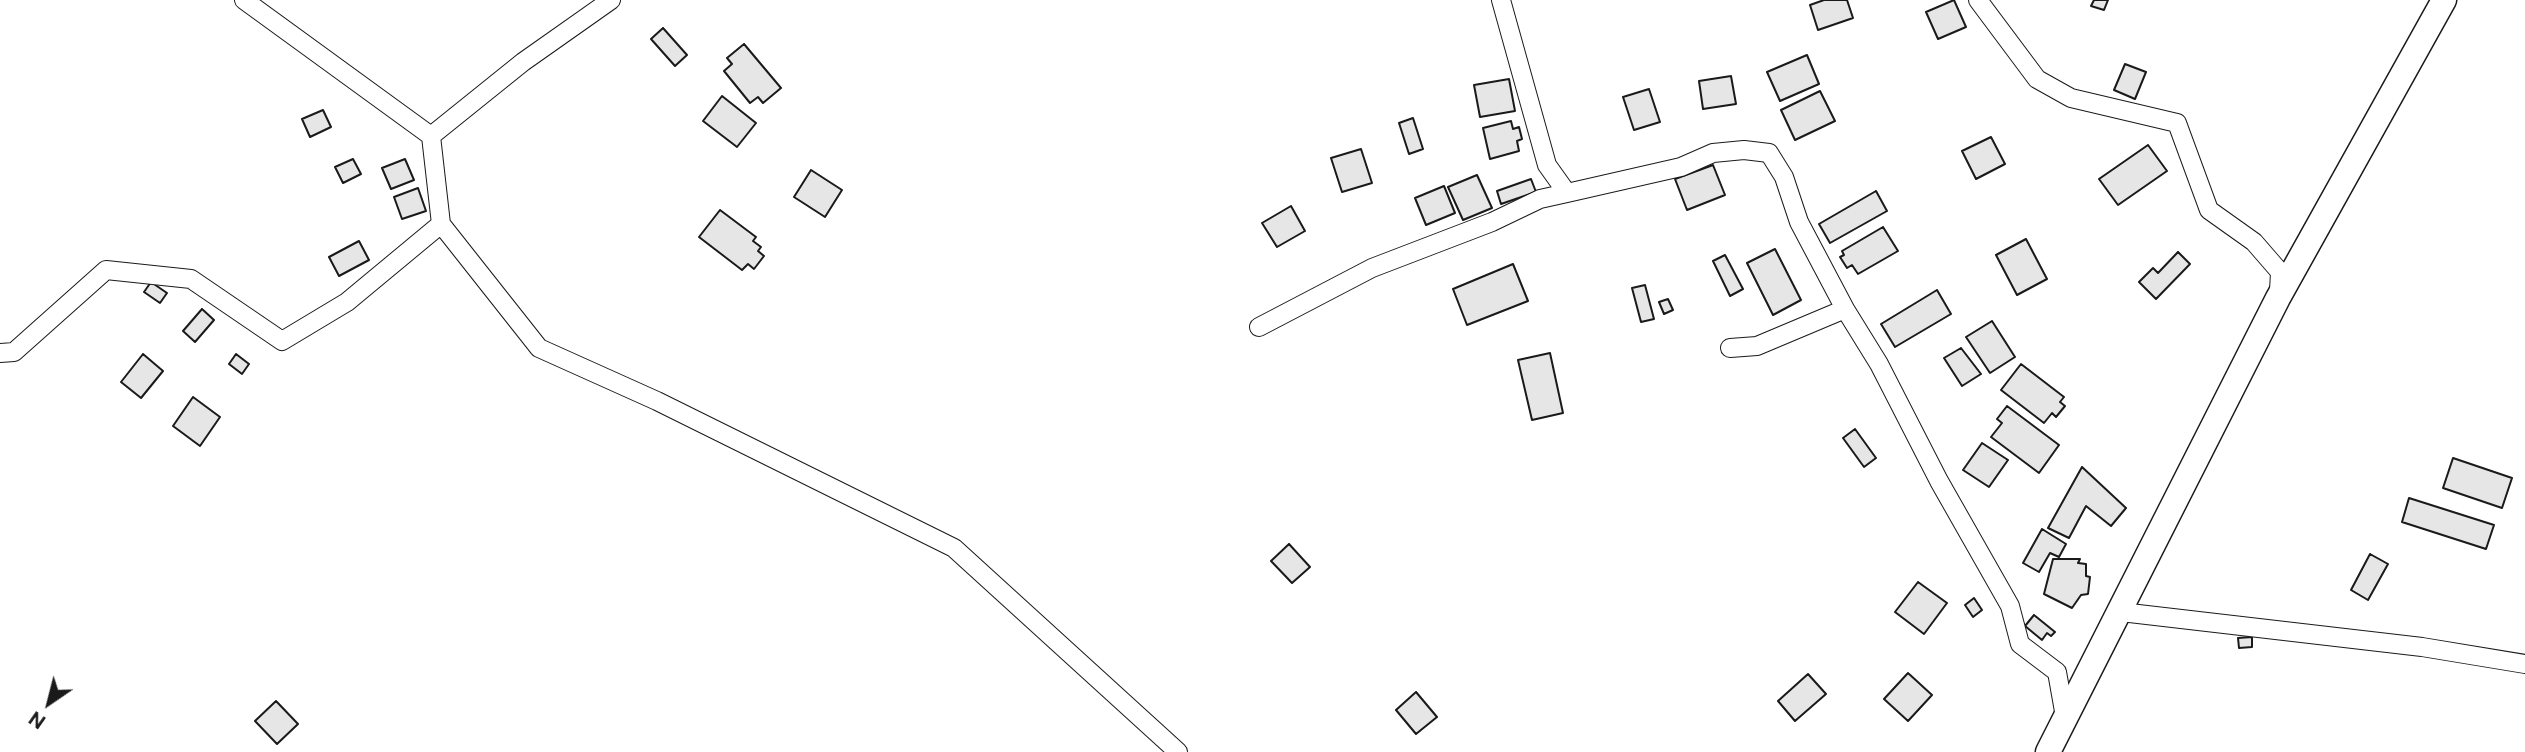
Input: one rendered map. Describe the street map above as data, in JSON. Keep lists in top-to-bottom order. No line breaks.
{"north":"bottom left"}
